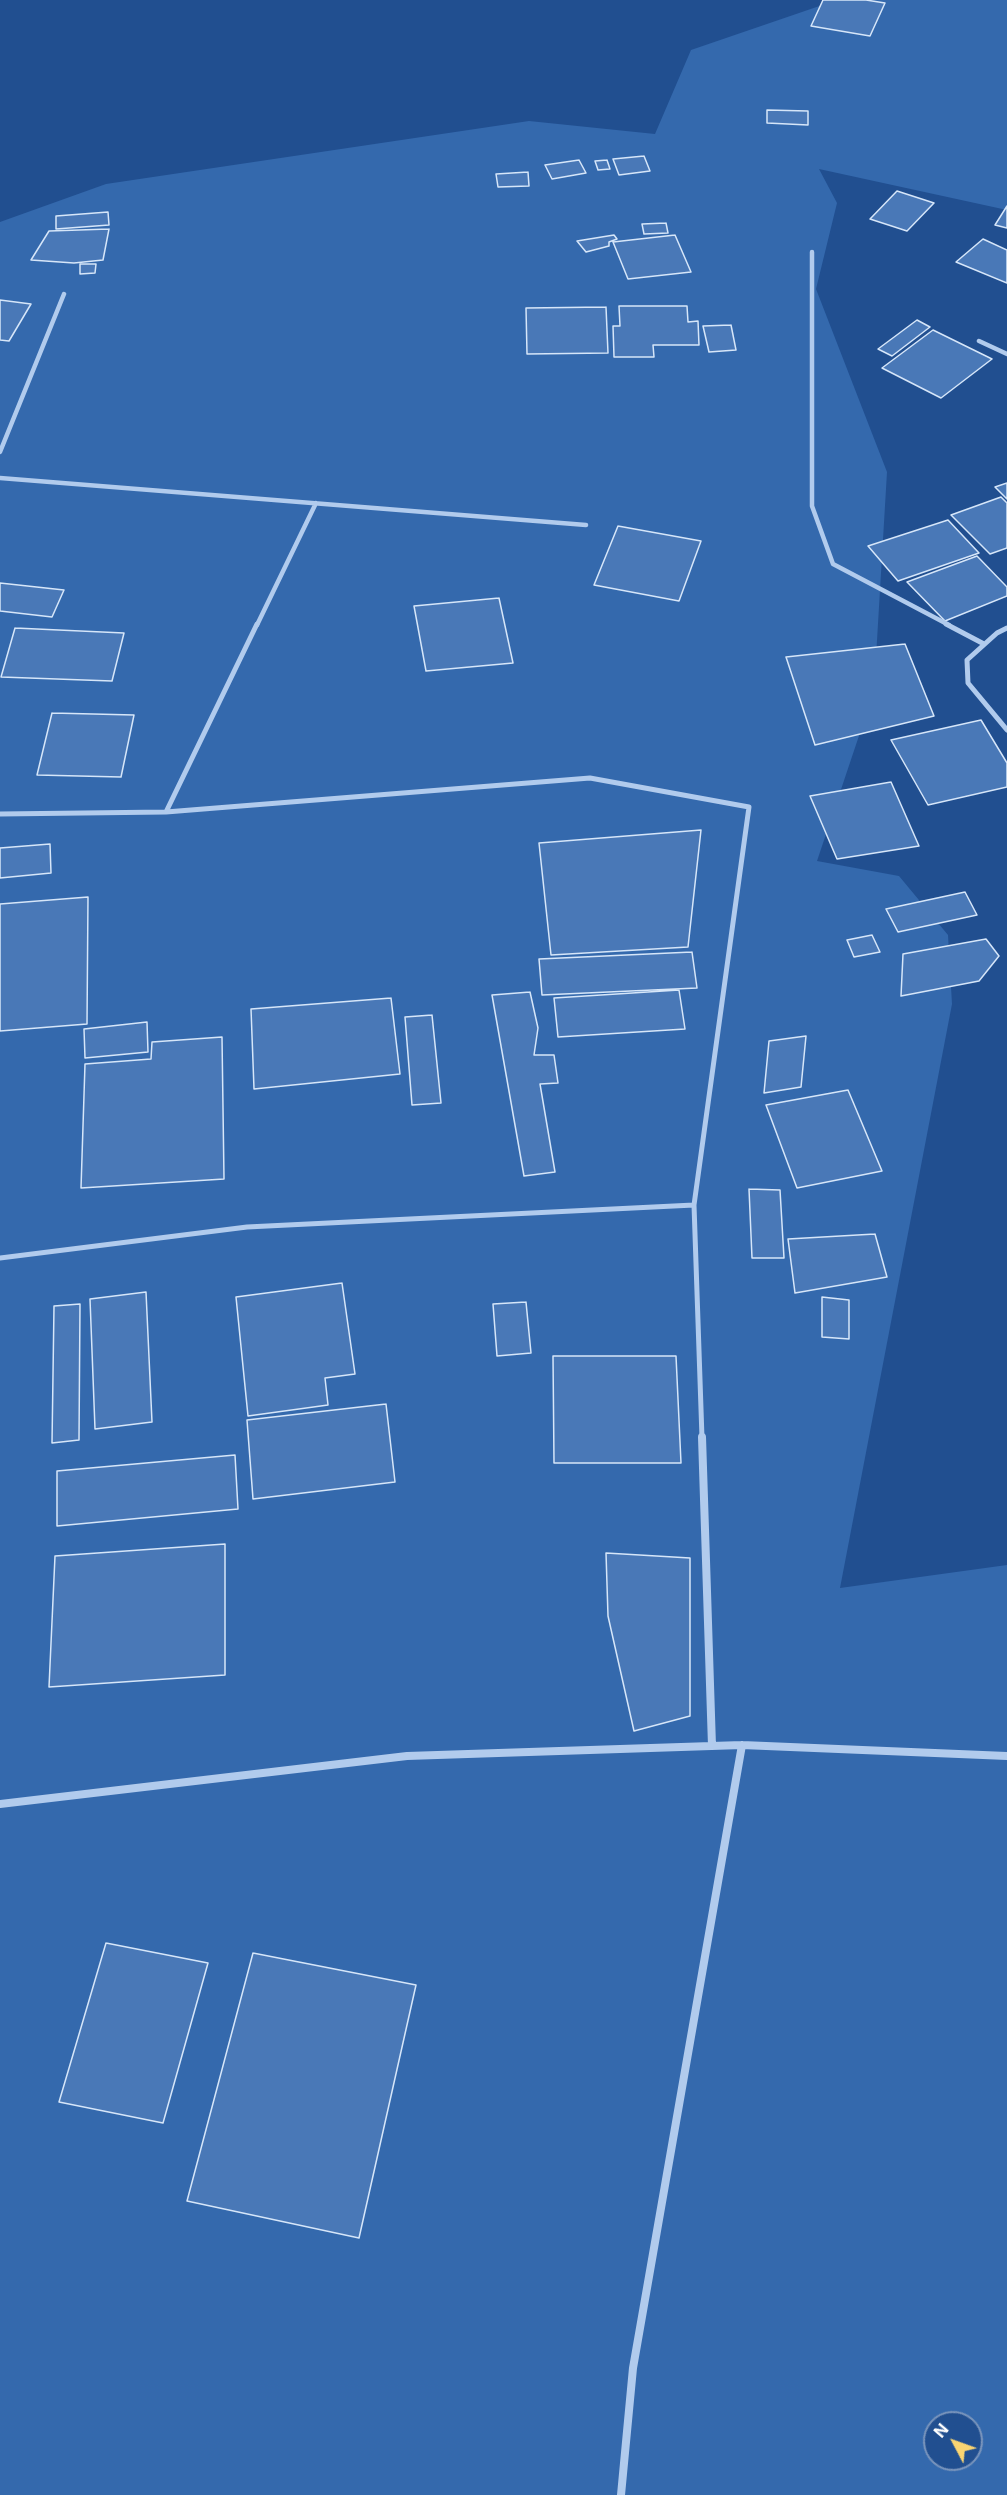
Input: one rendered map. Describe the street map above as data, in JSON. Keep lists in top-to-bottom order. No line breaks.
{"north":"top left"}
